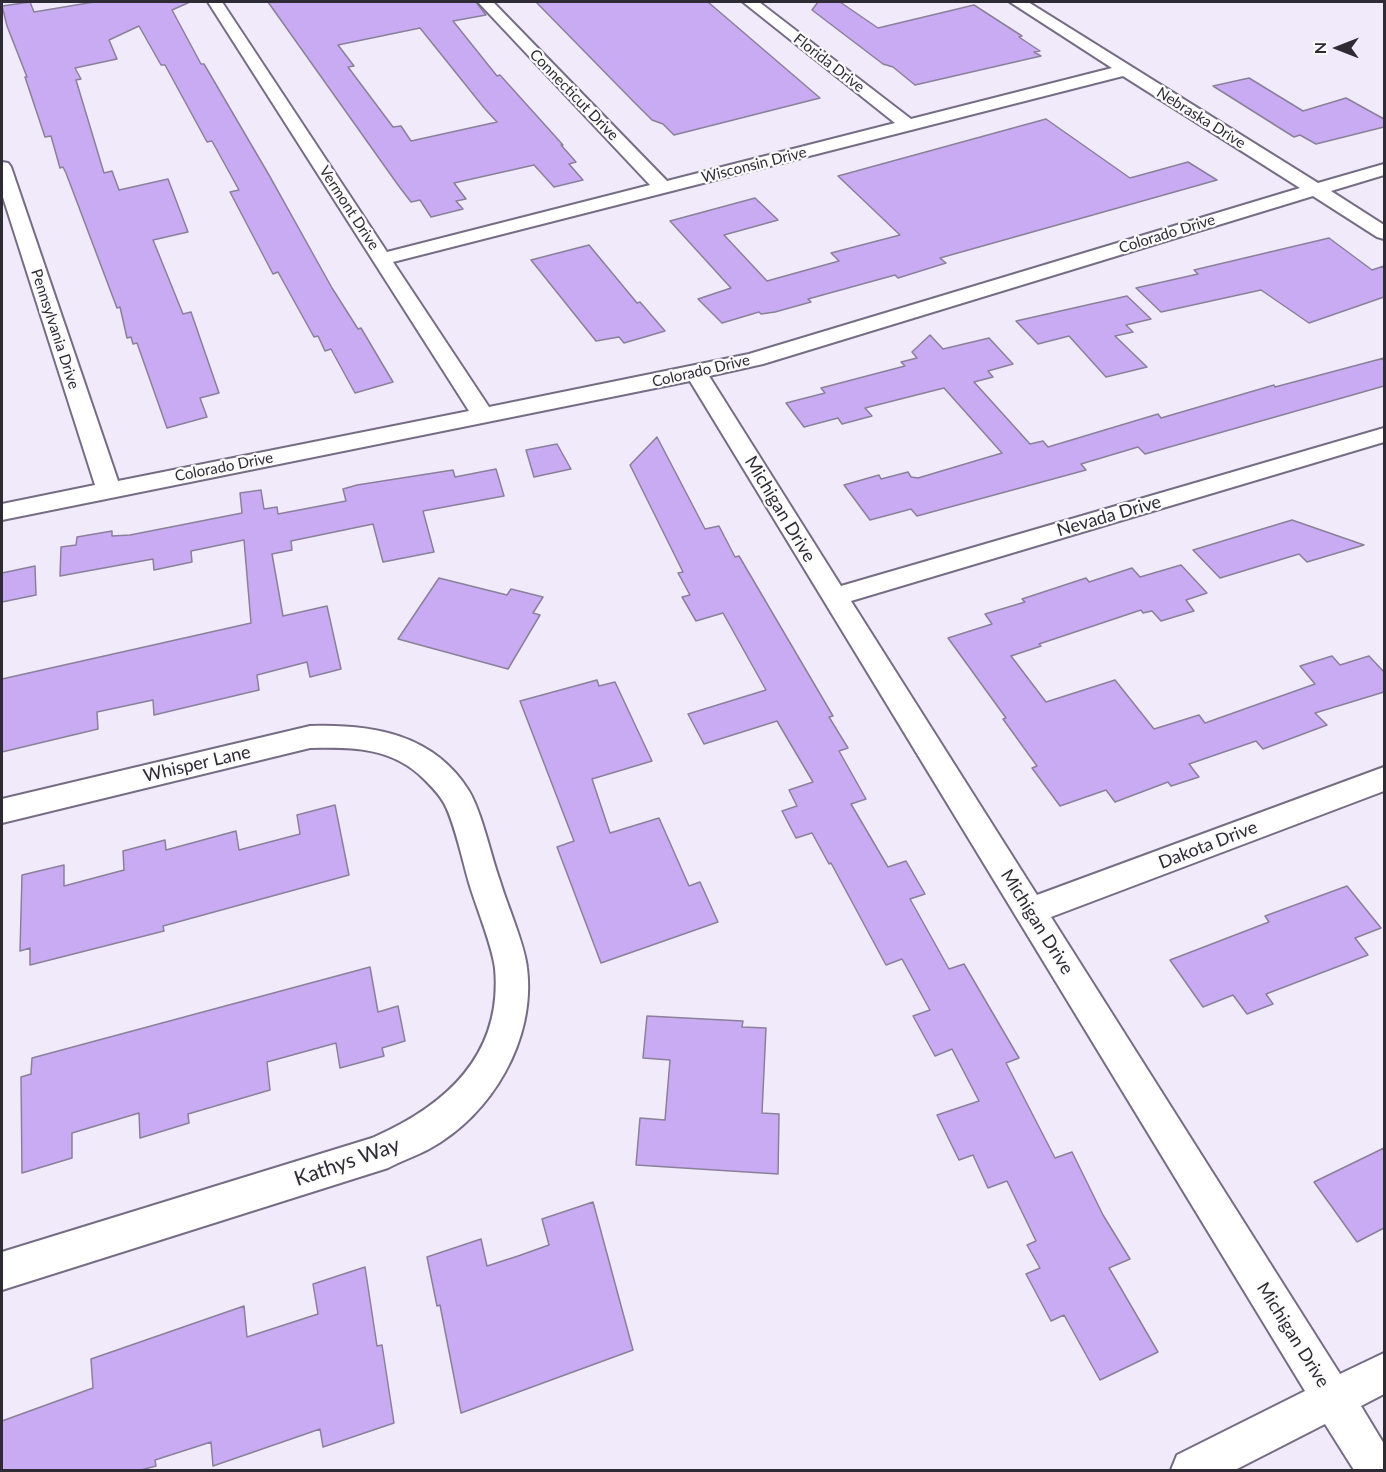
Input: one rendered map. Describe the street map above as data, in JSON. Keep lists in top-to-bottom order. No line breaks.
{"streets":{"street":["Florida Drive","Connecticut Drive","Nebraska Drive","Wisconsin Drive","Vermont Drive","Colorado Drive","Pennsylvania Drive","Michigan Drive","Nevada Drive","Whisper Lane","Dakota Drive","Kathys Way"]},"crossings":[["Florida Drive","Wisconsin Drive"],["Connecticut Drive","Wisconsin Drive"],["Nebraska Drive","Wisconsin Drive"],["Nebraska Drive","Colorado Drive"],["Wisconsin Drive","Vermont Drive"],["Vermont Drive","Colorado Drive"],["Colorado Drive","Pennsylvania Drive"],["Colorado Drive","Michigan Drive"],["Michigan Drive","Nevada Drive"],["Michigan Drive","Dakota Drive"],["Whisper Lane","Kathys Way"]],"north":"left"}
